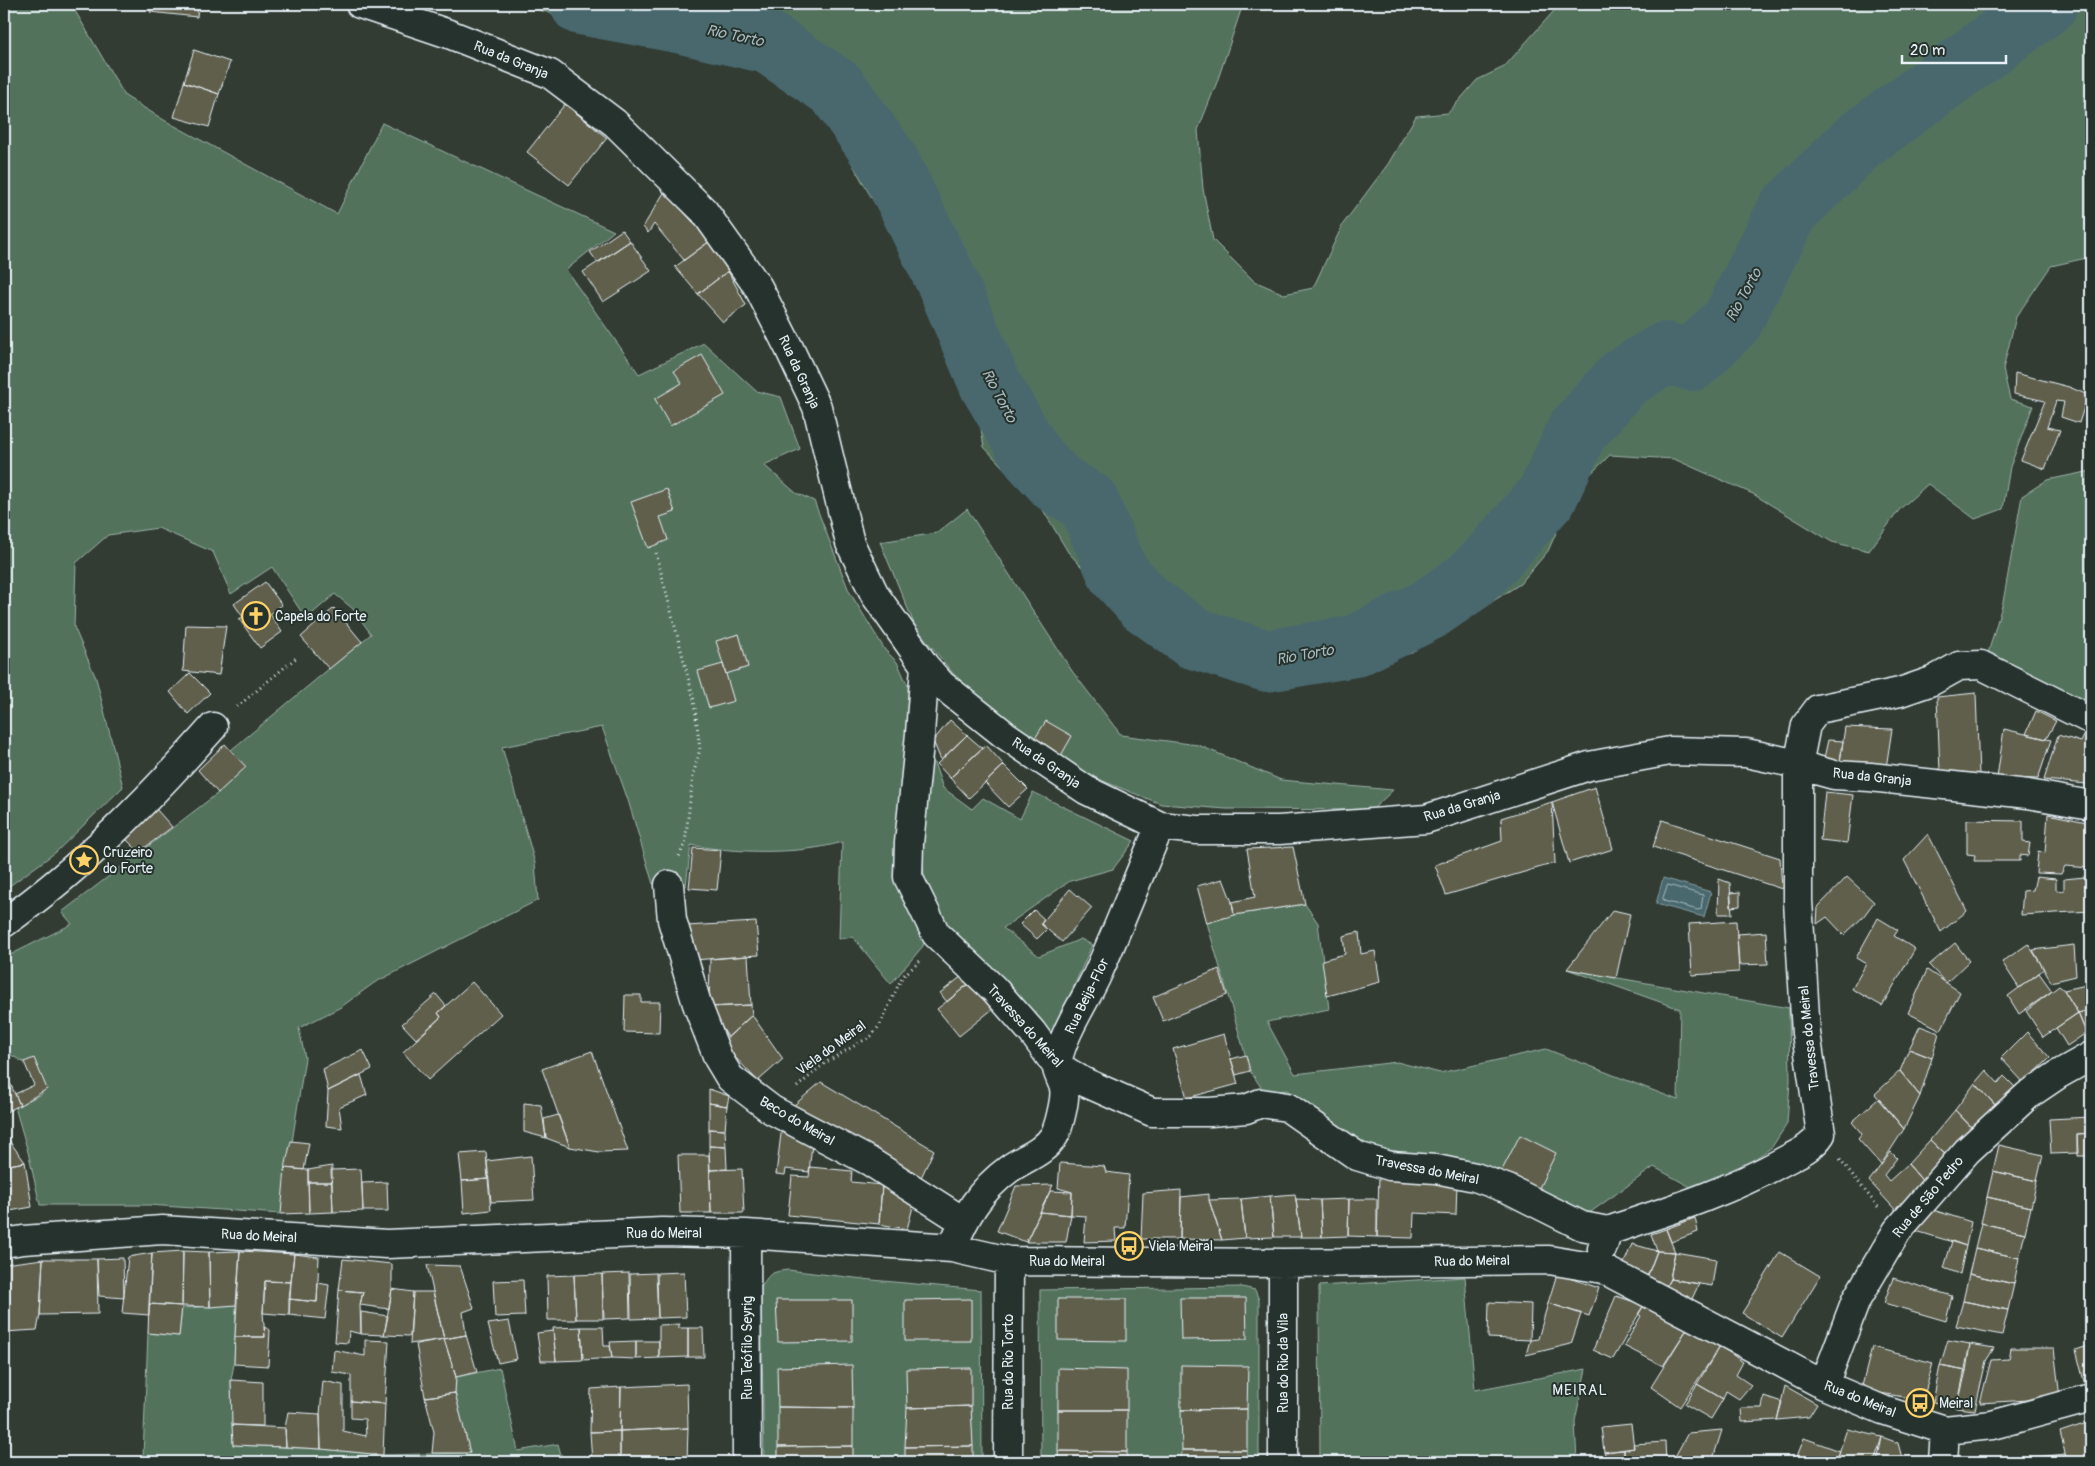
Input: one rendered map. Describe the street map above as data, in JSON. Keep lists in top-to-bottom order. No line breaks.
{"streets":{"street":["Rua da Granja","Rua Beija-Flor","Travessa do Meiral","Beco do Meiral","Rua de São Pedro","Rua do Meiral","Rua Teófilo Seyrig","Rua do Rio Torto","Rua do Rio da Vila"],"path":["Viela do Meiral"]},"crossings":[["Rua da Granja","Rua Beija-Flor"],["Rua da Granja","Travessa do Meiral"],["Rua Beija-Flor","Travessa do Meiral"],["Viela do Meiral","Beco do Meiral"],["Rua de São Pedro","Rua do Meiral"],["Rua do Meiral","Rua Teófilo Seyrig"],["Rua do Meiral","Rua do Rio Torto"],["Rua do Meiral","Rua do Rio da Vila"]],"districts":["MEIRAL"],"water":["Rio Torto"],"places":{"church":["Capela do Forte"],"place":["Cruzeiro do Forte"],"bus stop":["Viela Meiral","Meiral"]},"scale_bar":"20 m"}
